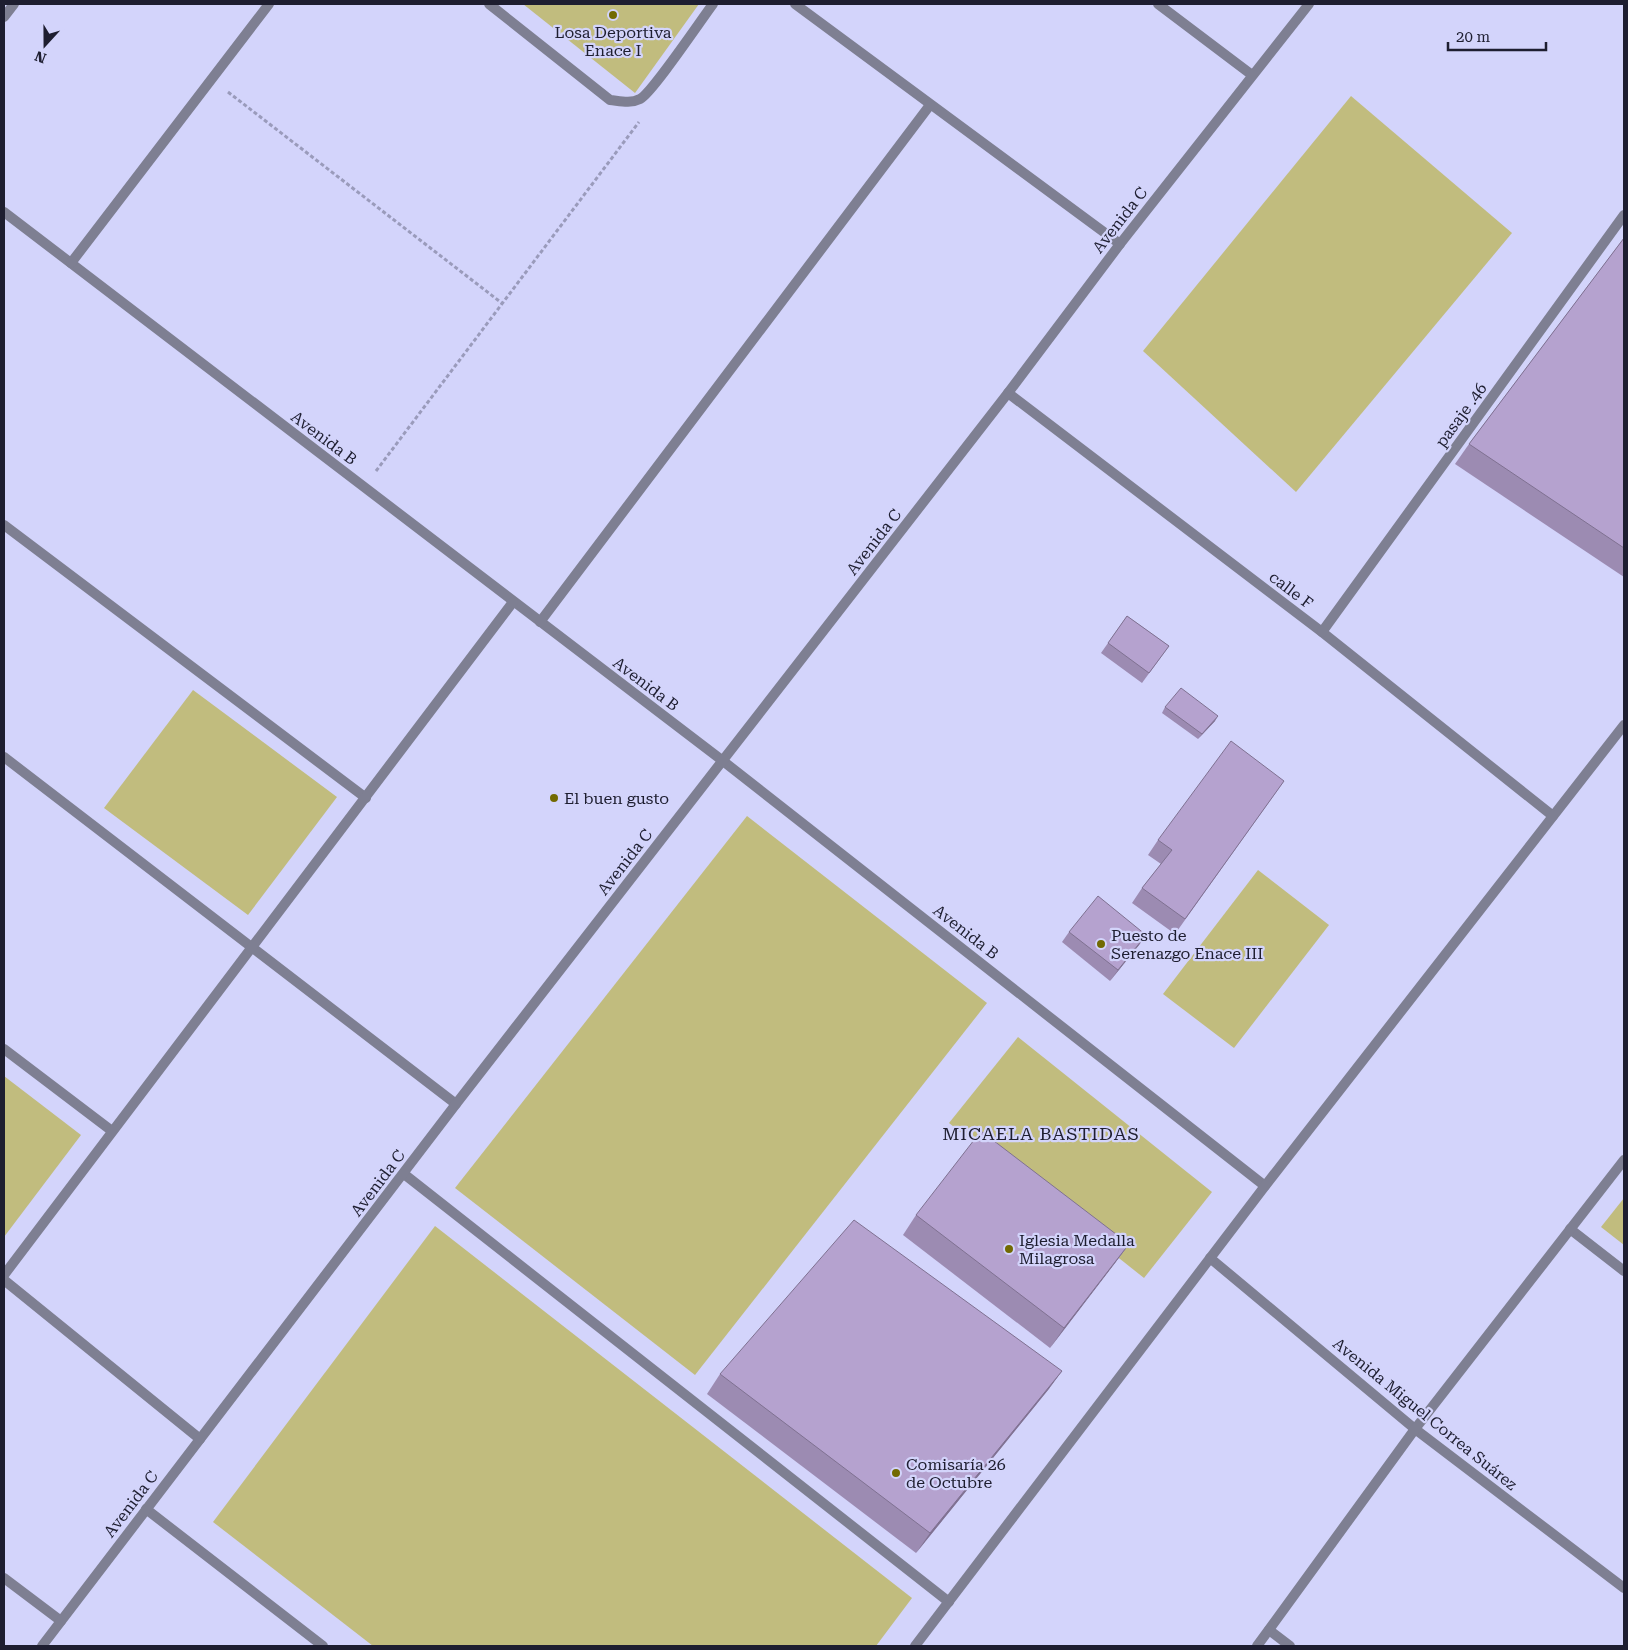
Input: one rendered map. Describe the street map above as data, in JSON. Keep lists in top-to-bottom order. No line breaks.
{"streets":{"street":["Avenida C","pasaje .46","Avenida B","calle F","Avenida Miguel Correa Suárez"]},"crossings":[["Avenida C","Avenida B"],["Avenida C","calle F"],["pasaje .46","calle F"]],"districts":["MICAELA BASTIDAS"],"places":["Losa Deportiva Enace I","El buen gusto","Puesto de Serenazgo Enace III","Iglesia Medalla Milagrosa","Comisaría 26 de Octubre"],"scale_bar":"20 m","north":"bottom"}
